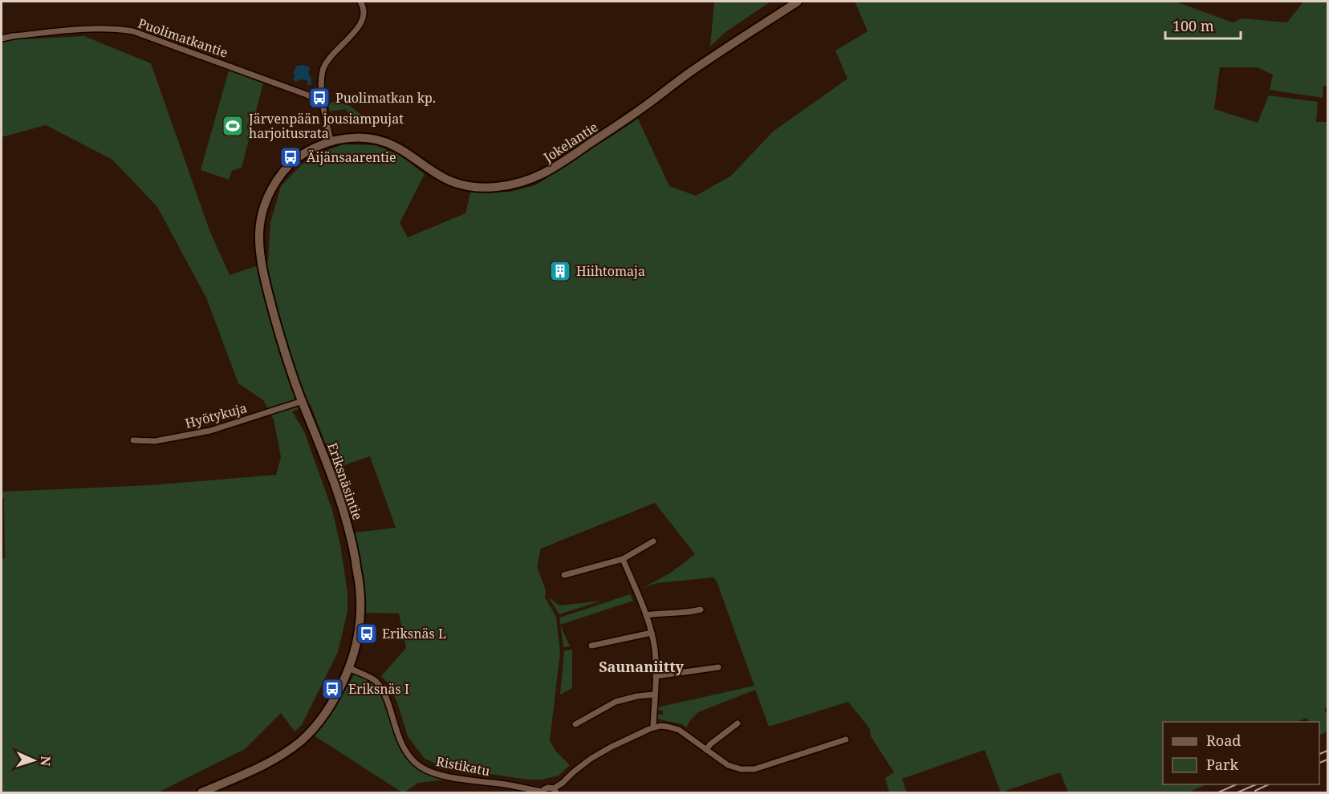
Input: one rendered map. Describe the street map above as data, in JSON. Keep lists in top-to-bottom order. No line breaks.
{"streets":{"street":["Puolimatkantie","Jokelantie","Hyötykuja","Eriksnäsintie","Ristikatu"]},"crossings":[["Jokelantie","Eriksnäsintie"],["Hyötykuja","Eriksnäsintie"],["Eriksnäsintie","Ristikatu"]],"districts":["Saunaniitty"],"places":{"bus stop":["Puolimatkan kp.","Äijänsaarentie","Eriksnäs L","Eriksnäs I"],"sports":["Järvenpään jousiampujat harjoitusrata"],"building":["Hiihtomaja"]},"legend":["Road","Park"],"scale_bar":"100 m","north":"right"}
